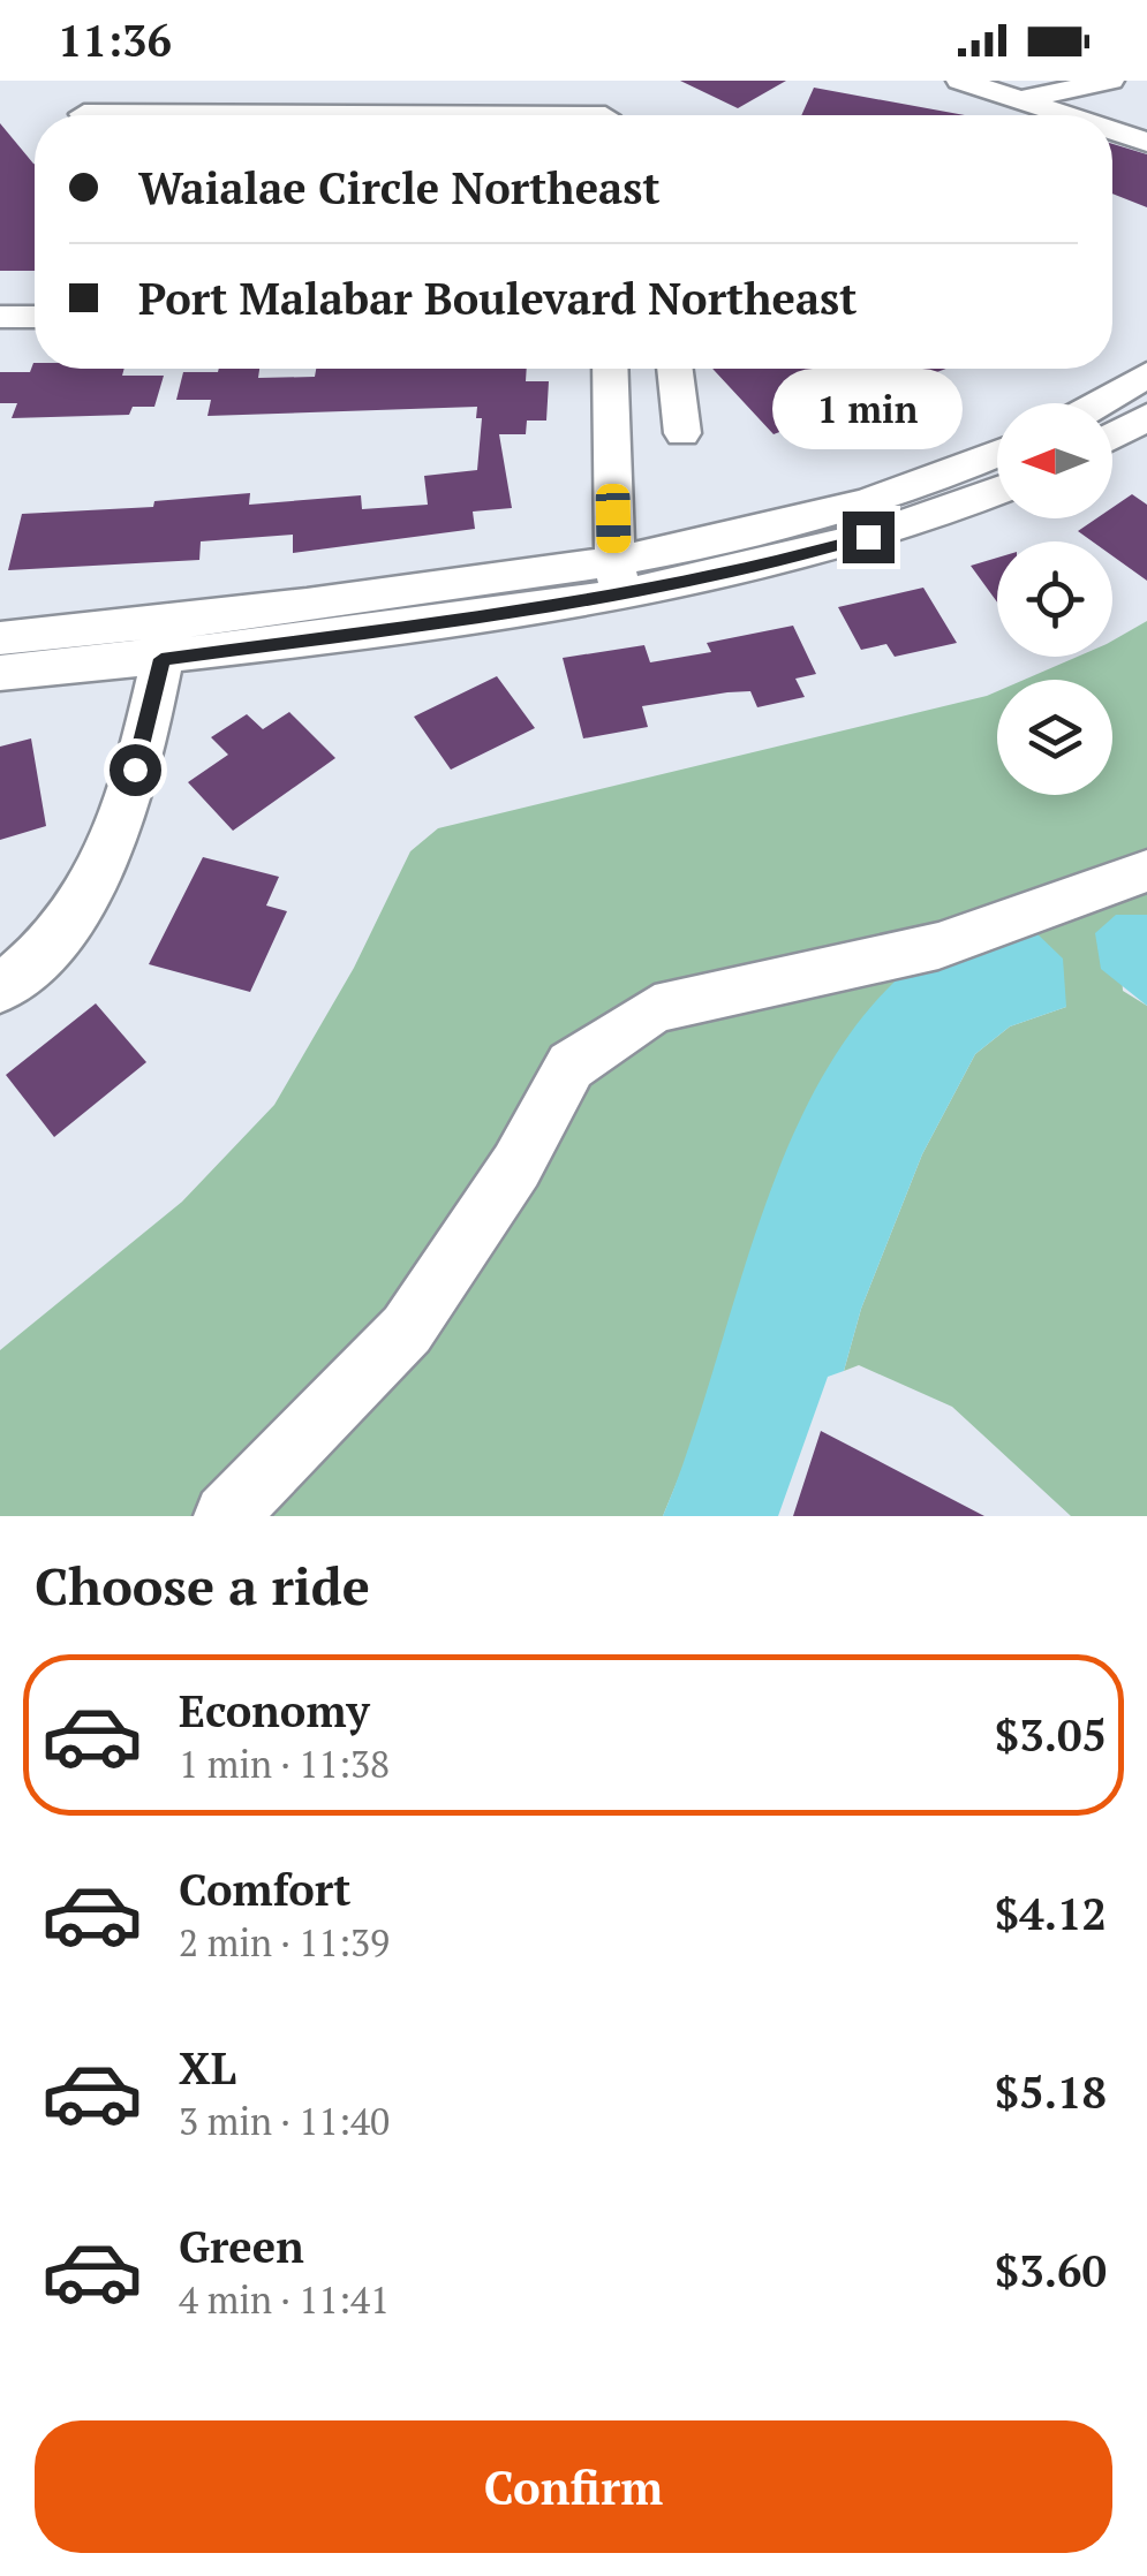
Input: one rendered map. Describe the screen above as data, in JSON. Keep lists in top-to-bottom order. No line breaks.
{"north":"left","page":{"status":"11:36","banner":["Waialae Circle Northeast","Port Malabar Boulevard Northeast"],"bubble":"1 min","heading":"Choose a ride","list":[{"name":"Economy","note":"1 min · 11:38","value":"$3.05"},{"name":"Comfort","note":"2 min · 11:39","value":"$4.12"},{"name":"XL","note":"3 min · 11:40","value":"$5.18"},{"name":"Green","note":"4 min · 11:41","value":"$3.60"}],"buttons":"Confirm"}}
